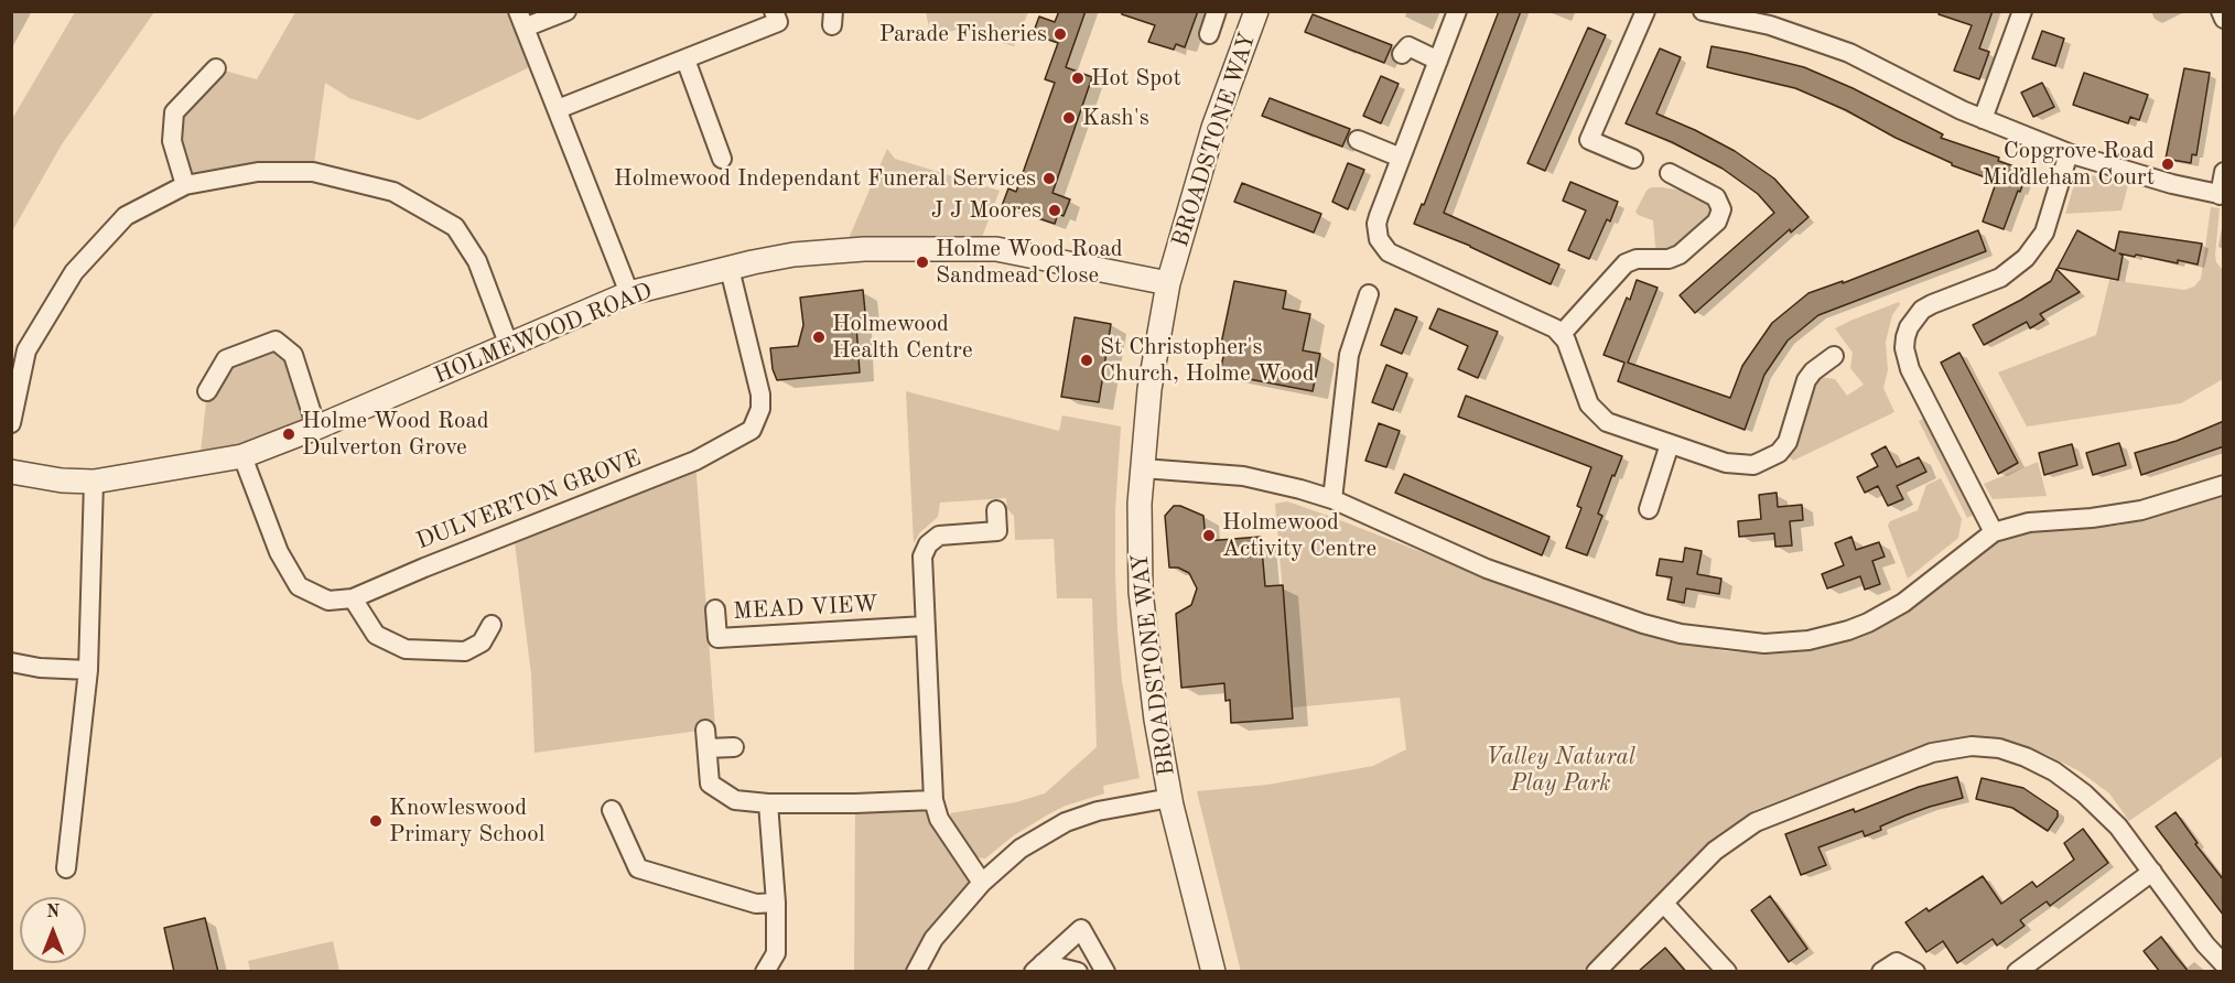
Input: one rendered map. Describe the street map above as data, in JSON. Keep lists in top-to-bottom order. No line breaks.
{"streets":{"street":["BROADSTONE WAY","HOLMEWOOD ROAD","DULVERTON GROVE","MEAD VIEW"]},"crossings":[["BROADSTONE WAY","HOLMEWOOD ROAD"],["HOLMEWOOD ROAD","DULVERTON GROVE"]],"parks":["Valley Natural Play Park"],"places":["Parade Fisheries","Hot Spot","Kash's","Copgrove Road Middleham Court","Holmewood Independant Funeral Services","J J Moores","Holme Wood Road Sandmead Close","Holmewood Health Centre","St Christopher's Church, Holme Wood","Holme Wood Road Dulverton Grove","Holmewood Activity Centre","Knowleswood Primary School"],"north":"top"}
